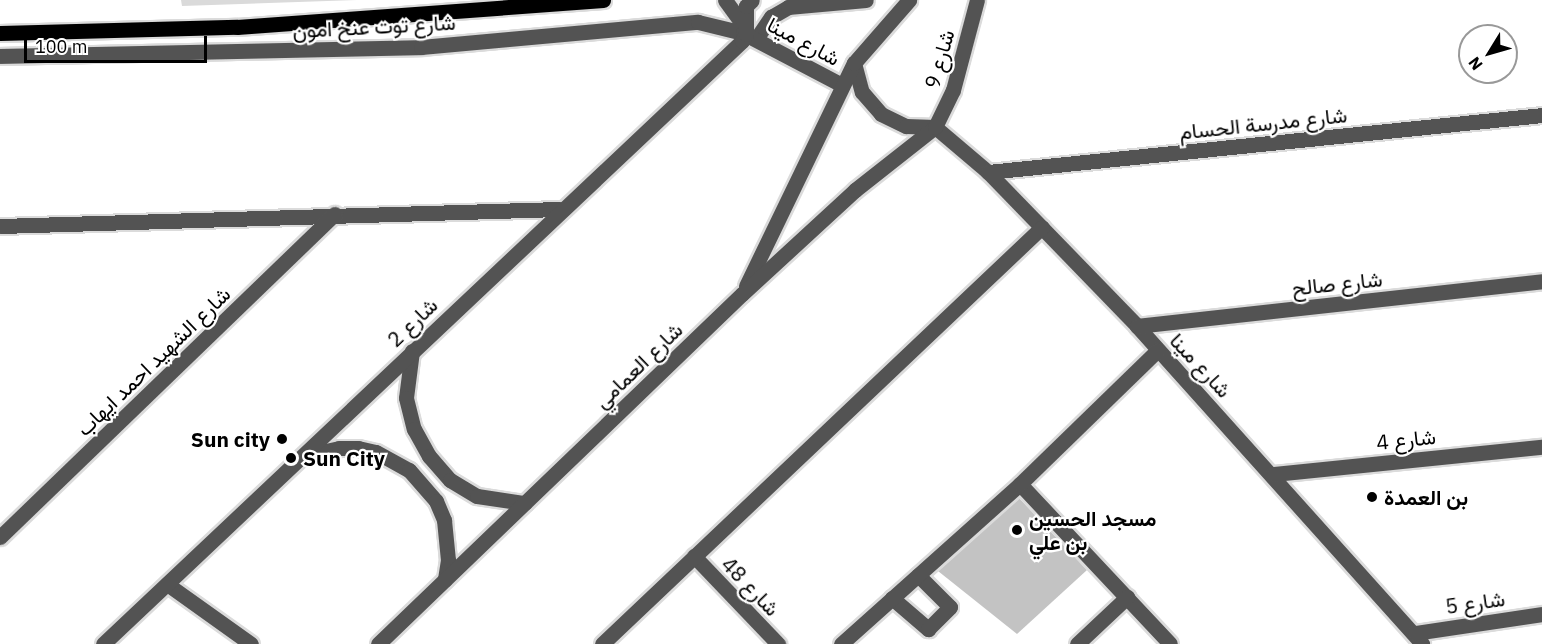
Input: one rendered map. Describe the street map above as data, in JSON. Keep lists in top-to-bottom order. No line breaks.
{"streets":{"street":["شارع توت عنخ امون","شارع مينا","شارع 9","شارع مدرسة الحسام","شارع صالح","شارع 2","شارع الشهيد احمد ايهاب","شارع العمامي","شارع 4","شارع 48","شارع 5"]},"crossings":[["شارع توت عنخ امون","شارع مينا"],["شارع توت عنخ امون","شارع 2"],["شارع مينا","شارع 9"],["شارع مينا","شارع مدرسة الحسام"],["شارع مينا","شارع صالح"],["شارع مينا","شارع 2"],["شارع مينا","شارع العمامي"],["شارع مينا","شارع 4"],["شارع مينا","شارع 5"],["شارع 9","شارع العمامي"]],"places":["Sun city","Sun City","بن العمدة","مسجد الحسين بن علي"],"scale_bar":"100 m","north":"bottom left"}
